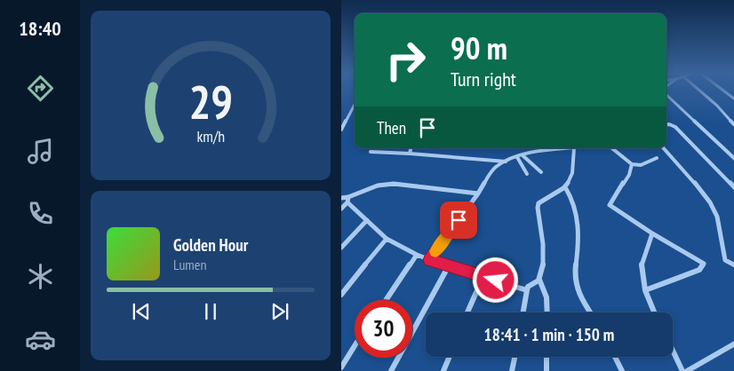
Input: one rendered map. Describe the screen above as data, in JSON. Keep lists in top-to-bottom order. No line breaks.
{"page":{"tabs":"18:40","turn":["90 m","Turn right"],"then":"Then","song":["Golden Hour","Lumen"],"limit":"30","trip":"18:41 · 1 min · 150 m","gauge":["29","km/h"]}}
